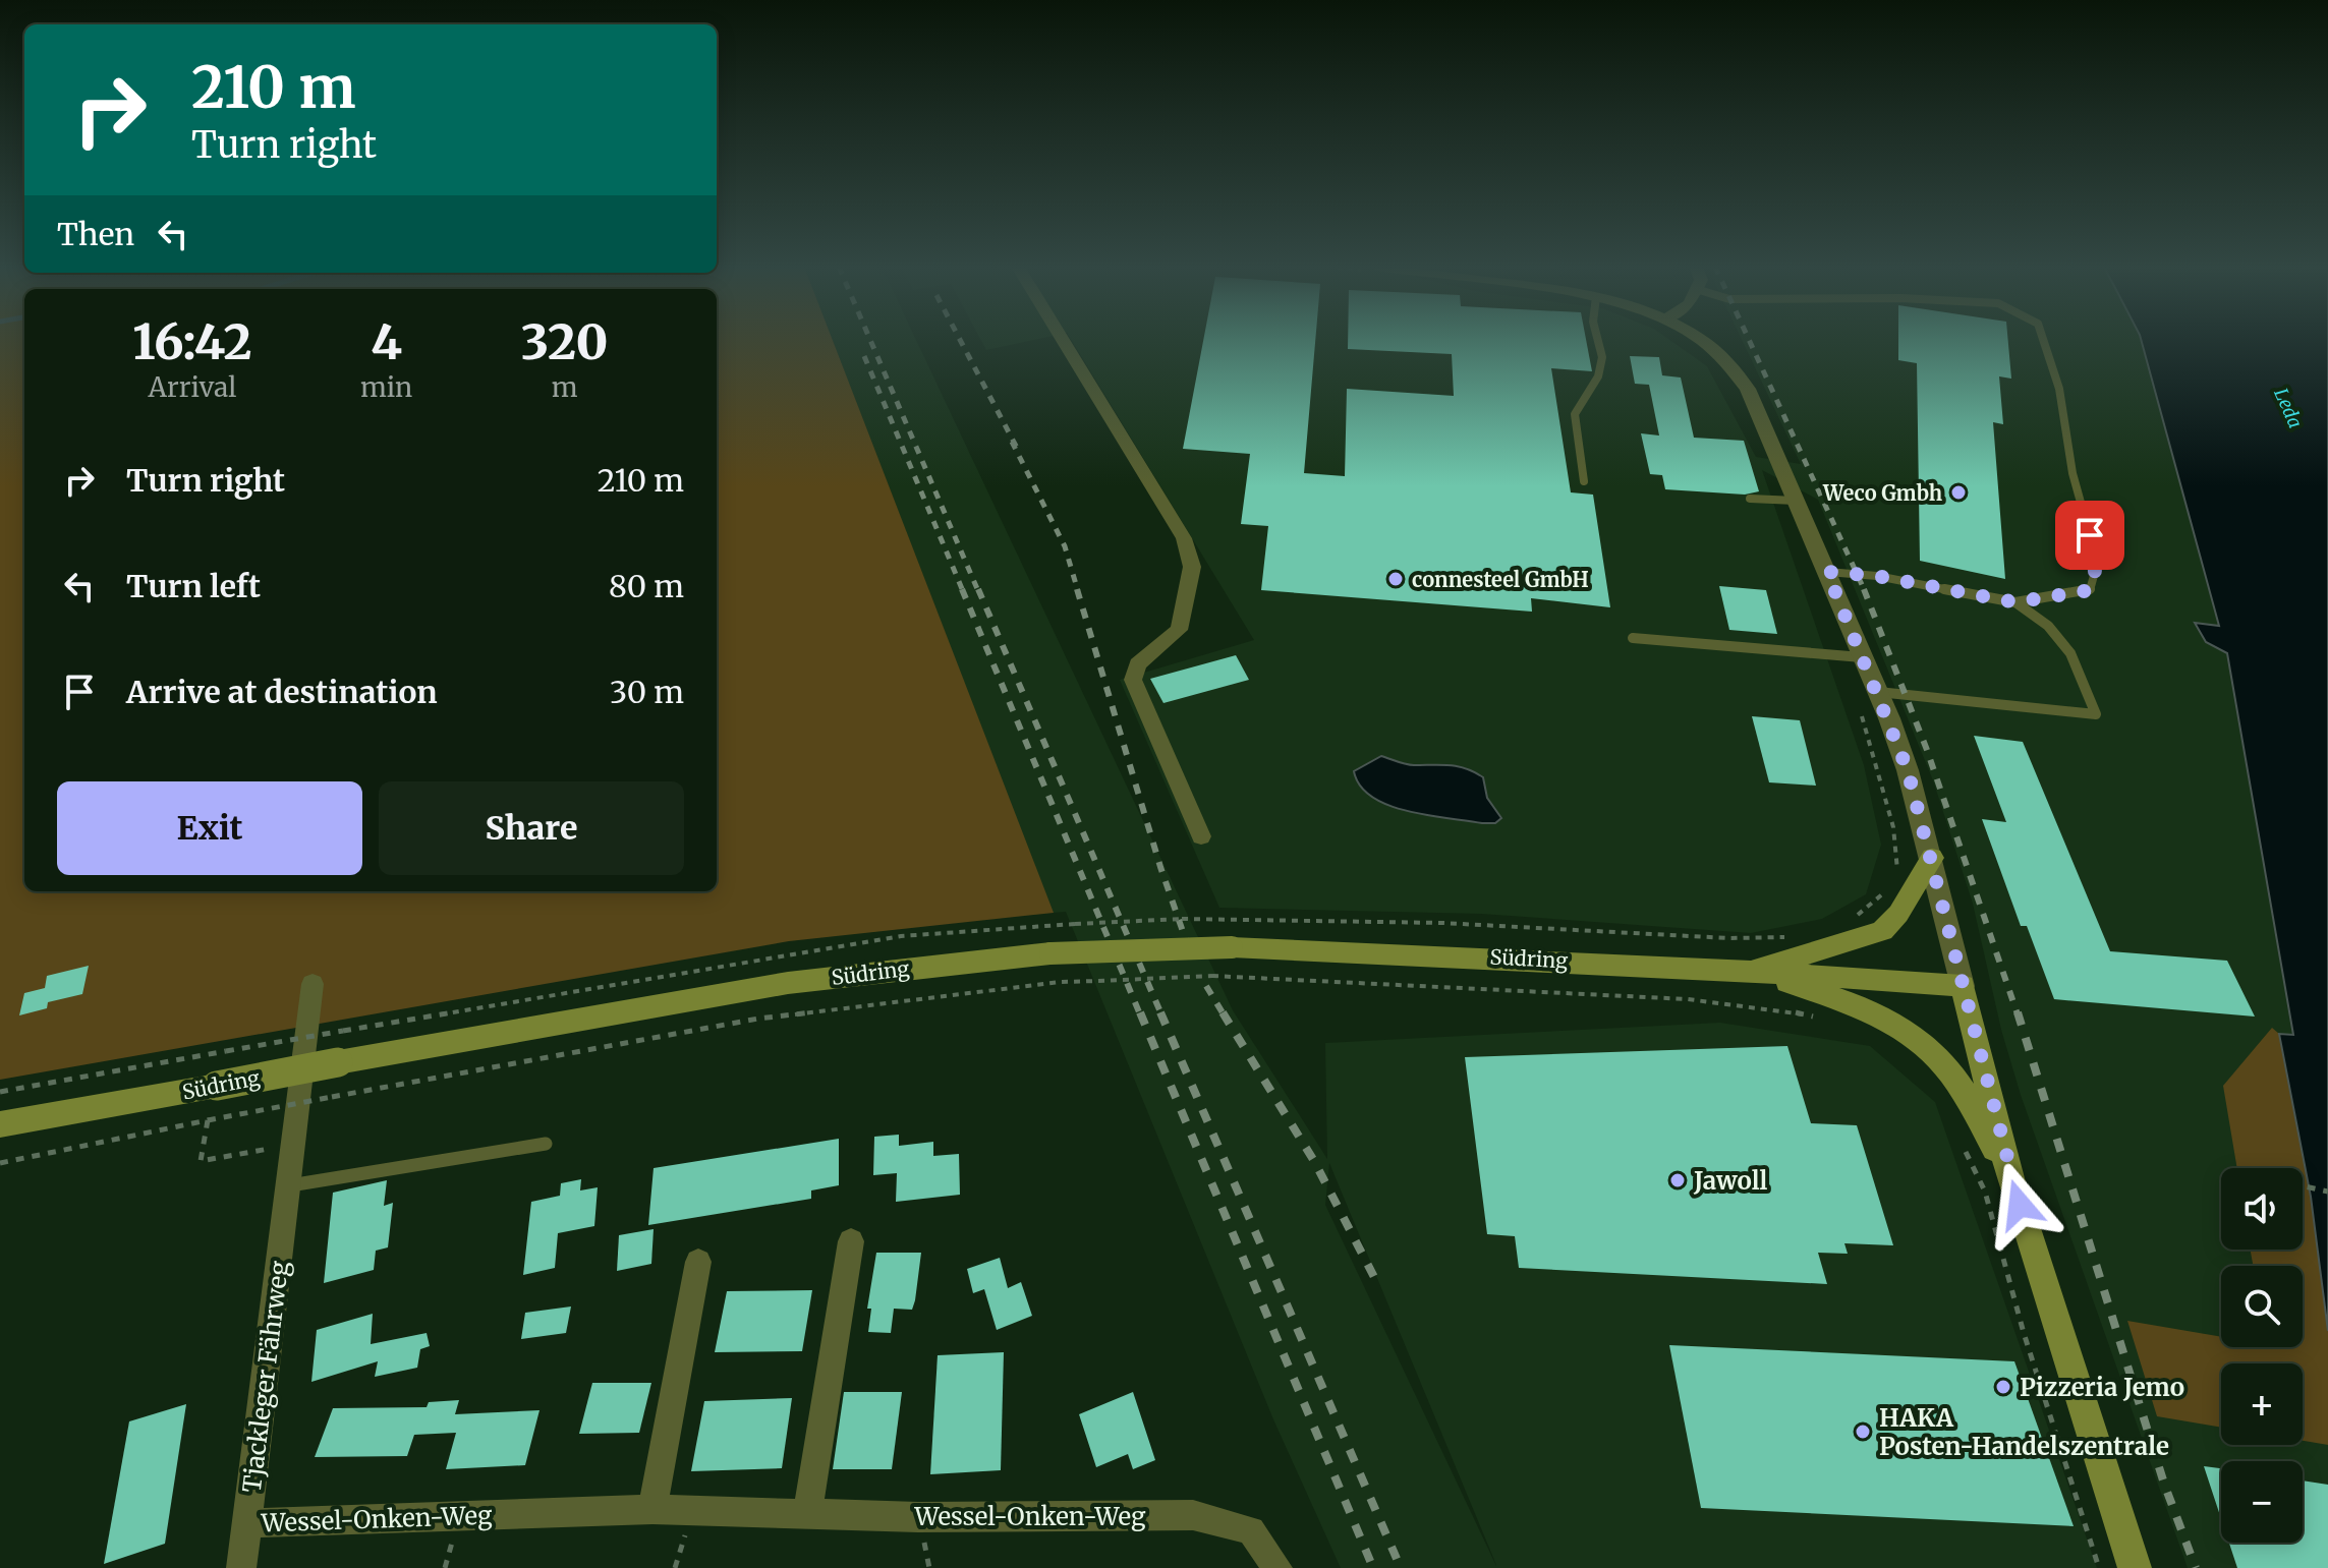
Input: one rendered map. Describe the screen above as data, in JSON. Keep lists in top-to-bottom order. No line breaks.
{"streets":{"main road":["Südring"],"street":["Tjackleger Fährweg","Wessel-Onken-Weg"]},"crossings":[["Tjackleger Fährweg","Wessel-Onken-Weg"]],"water":["Leda"],"places":["Weco Gmbh","connesteel GmbH","Jawoll","Pizzeria Jemo","HAKA Posten-Handelszentrale"],"page":{"turn":["210 m","Turn right"],"then":"Then","eta":["16:42","Arrival","4","min","320","m"],"list":[{"name":"Turn right","value":"210 m"},{"name":"Turn left","value":"80 m"},{"name":"Arrive at destination","value":"30 m"}],"buttons":["Exit","Share"],"map_buttons":["+","−"]}}
